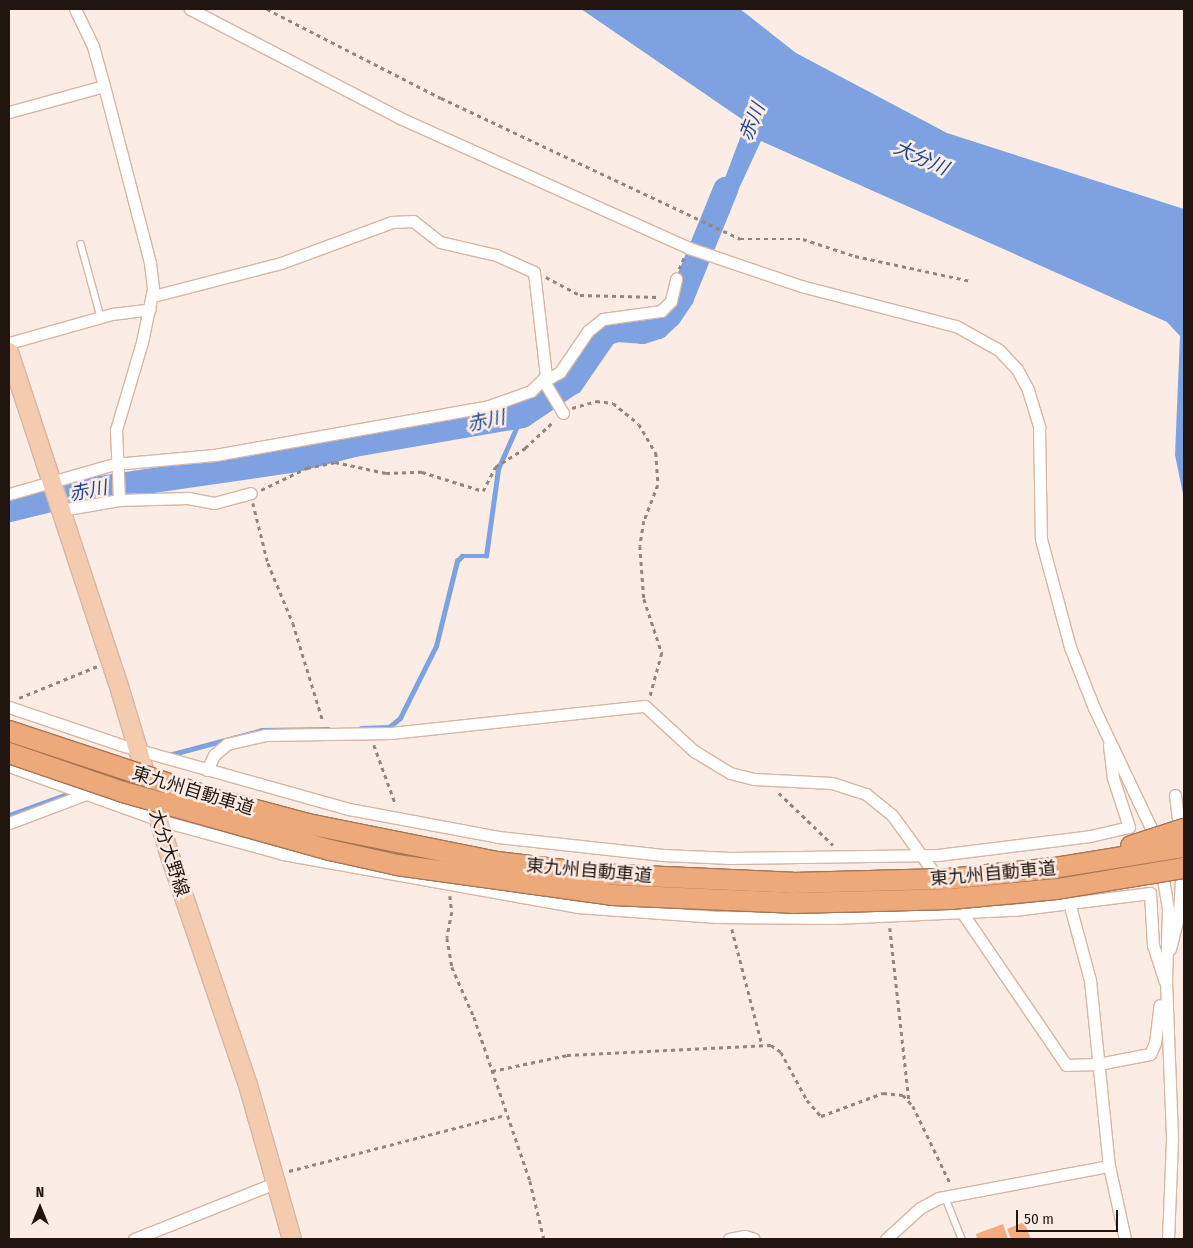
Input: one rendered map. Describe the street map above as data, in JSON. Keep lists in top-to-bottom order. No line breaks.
{"streets":{"highway":["東九州自動車道"],"main road":["大分大野線"]},"water":["赤川","大分川"],"scale_bar":"50 m","north":"top"}
